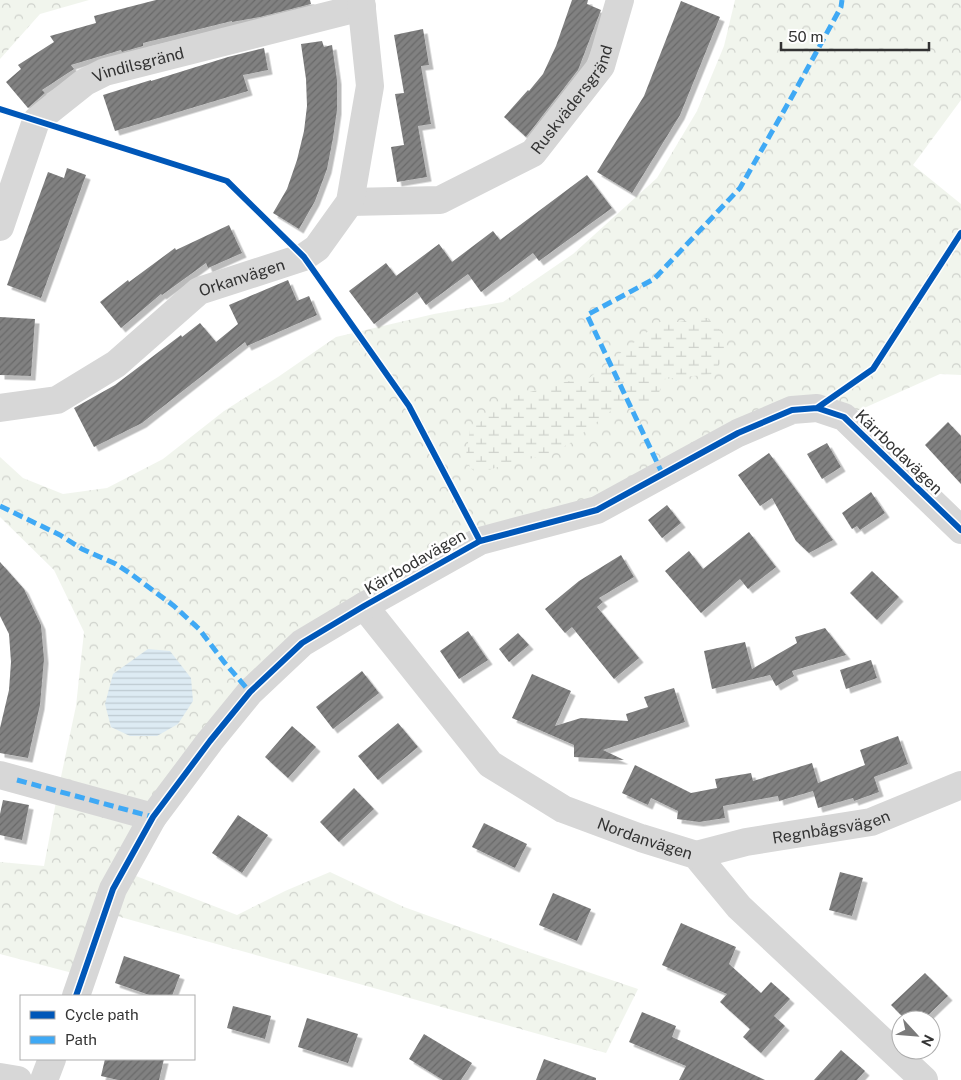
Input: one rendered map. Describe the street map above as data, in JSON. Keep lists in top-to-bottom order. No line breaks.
{"streets":{"street":["Vindilsgränd","Ruskvädersgränd","Orkanvägen","Kärrbodavägen","Regnbågsvägen","Nordanvägen"]},"crossings":[["Vindilsgränd","Orkanvägen"],["Ruskvädersgränd","Orkanvägen"],["Kärrbodavägen","Nordanvägen"],["Regnbågsvägen","Nordanvägen"]],"legend":["Cycle path","Path"],"scale_bar":"50 m","north":"bottom right"}
